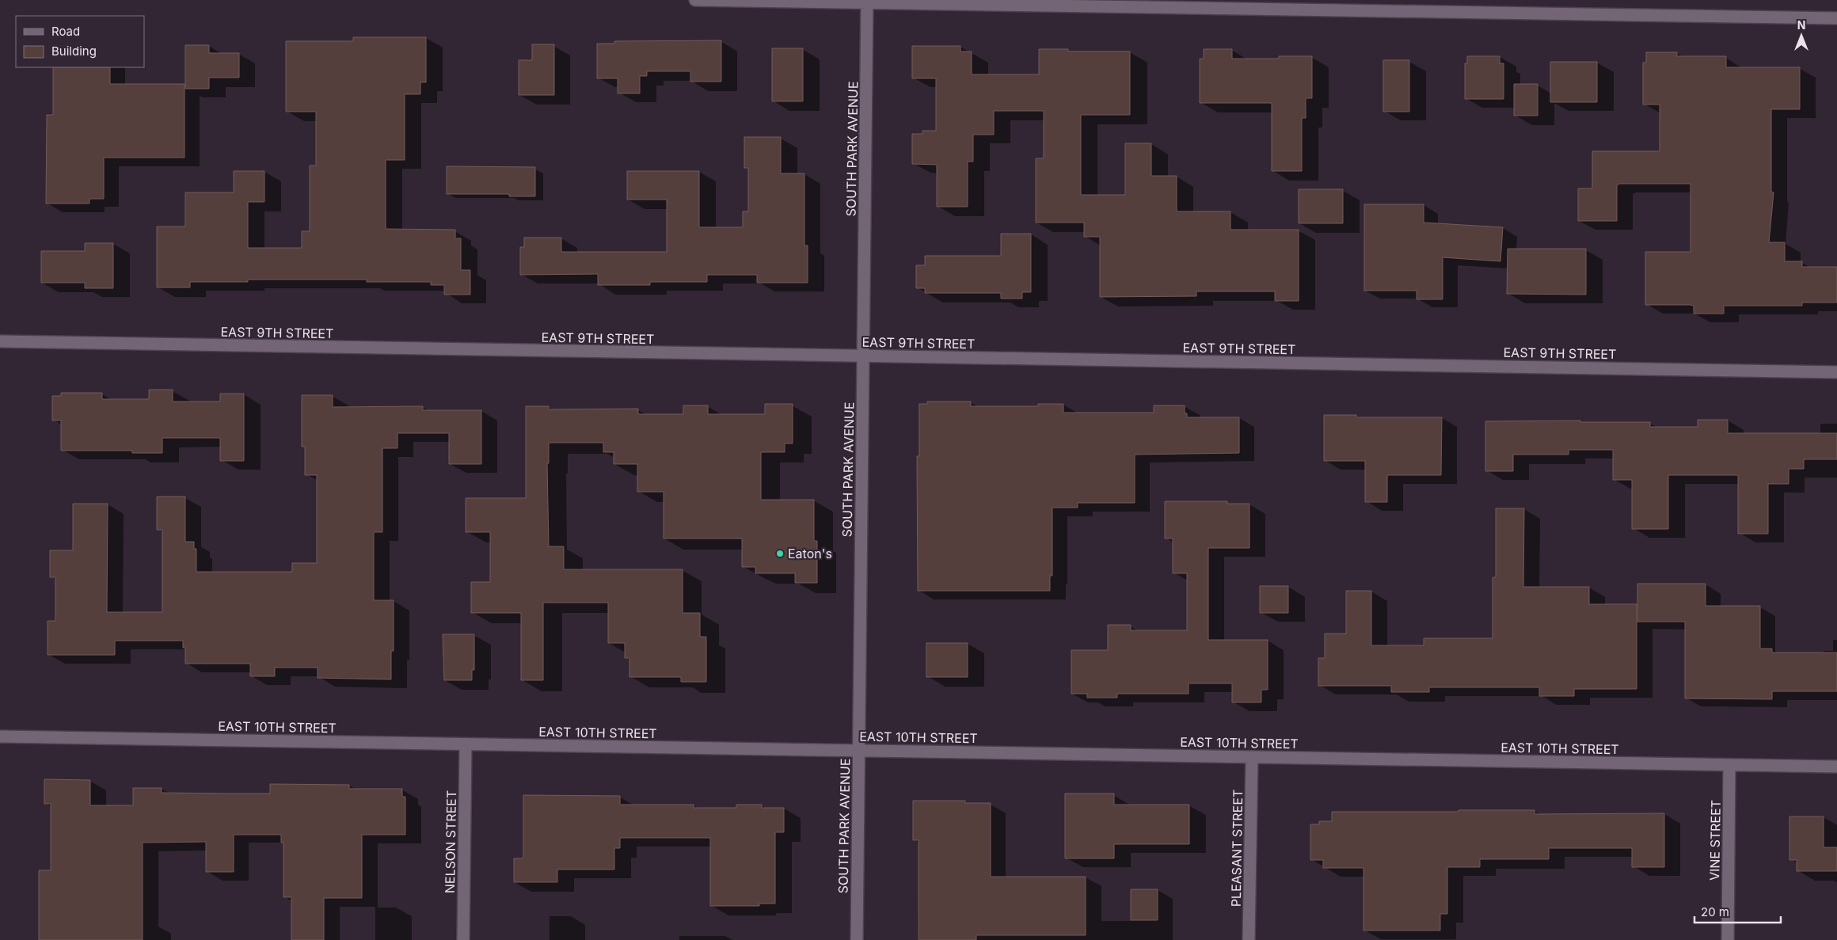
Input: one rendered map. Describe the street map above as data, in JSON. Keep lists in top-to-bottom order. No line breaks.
{"streets":{"street":["SOUTH PARK AVENUE","EAST 9TH STREET","EAST 10TH STREET","VINE STREET","NELSON STREET","PLEASANT STREET"]},"crossings":[["SOUTH PARK AVENUE","EAST 9TH STREET"],["SOUTH PARK AVENUE","EAST 10TH STREET"],["EAST 10TH STREET","VINE STREET"],["EAST 10TH STREET","NELSON STREET"],["EAST 10TH STREET","PLEASANT STREET"]],"places":["Eaton's"],"legend":["Road","Building"],"scale_bar":"20 m","north":"top"}
